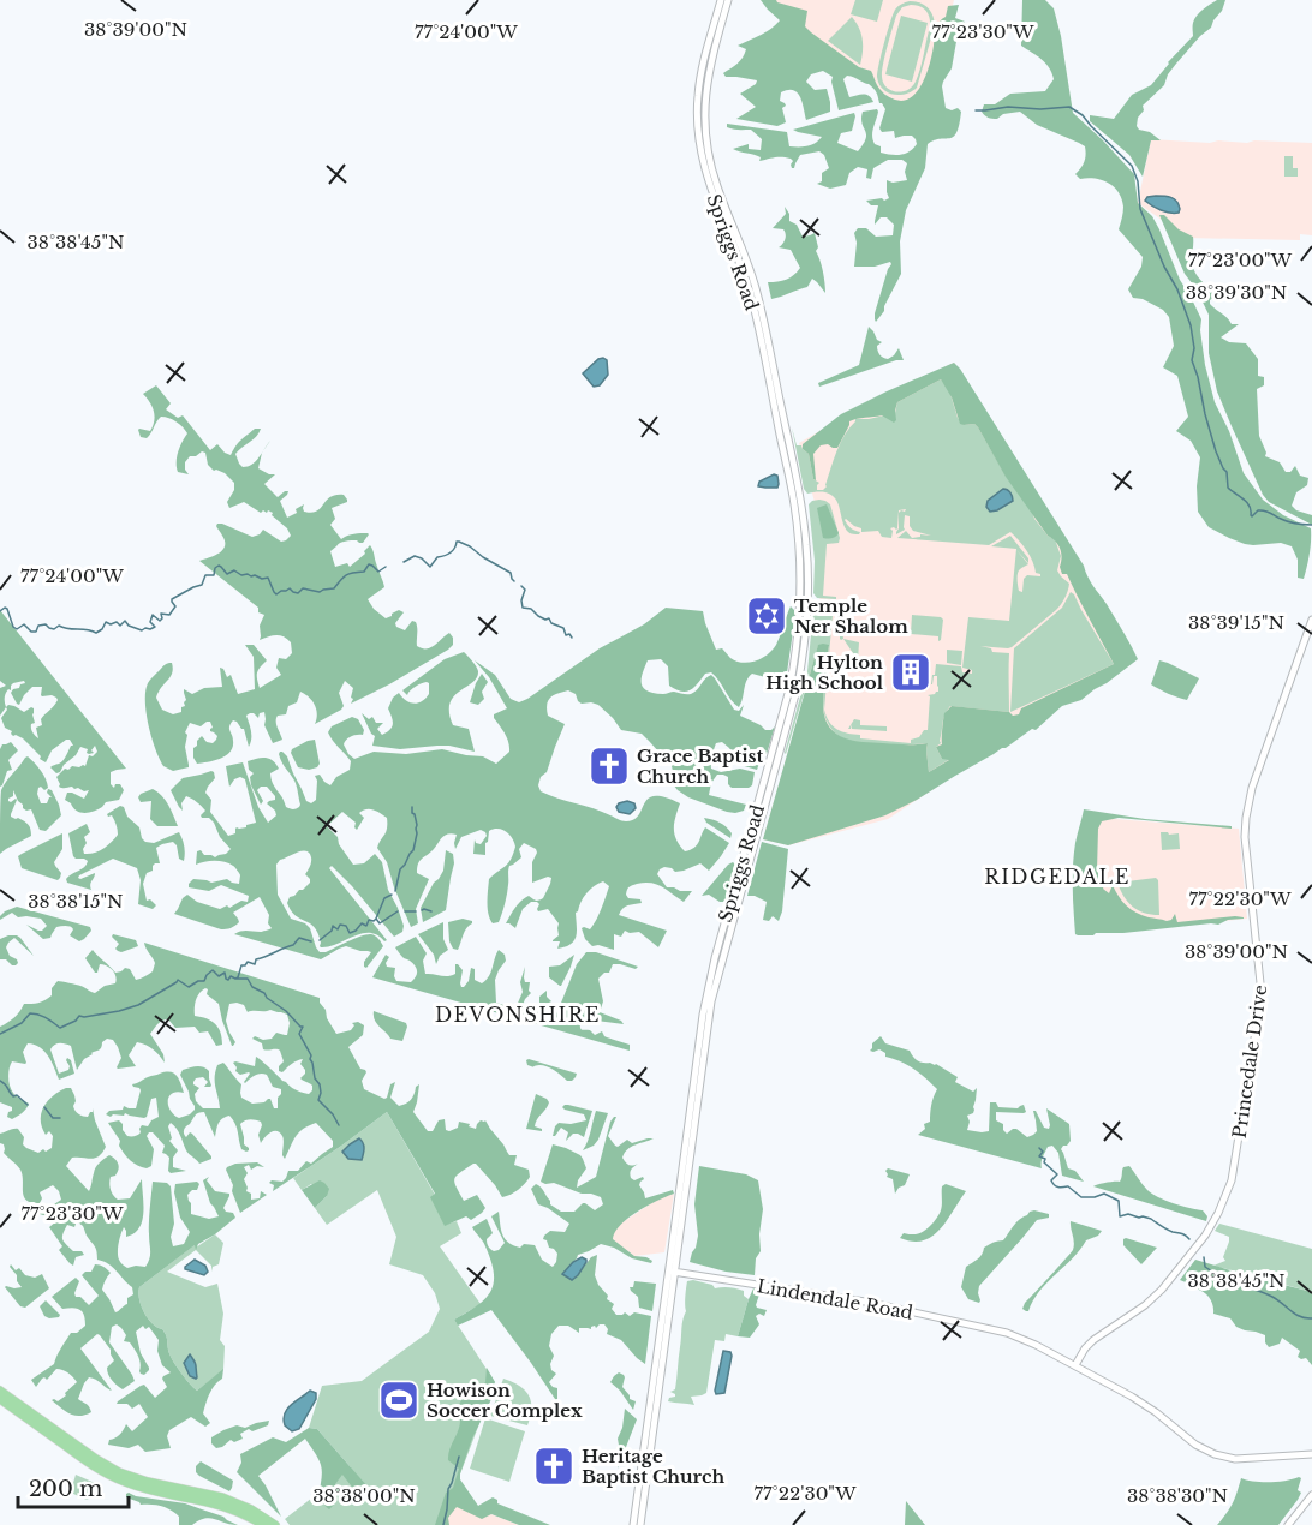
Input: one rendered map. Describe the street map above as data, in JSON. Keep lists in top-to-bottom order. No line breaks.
{"streets":{"main road":["Spriggs Road","Princedale Drive","Lindendale Road"]},"crossings":[["Spriggs Road","Lindendale Road"],["Princedale Drive","Lindendale Road"]],"districts":["RIDGEDALE","DEVONSHIRE"],"places":{"synagogue":["Temple Ner Shalom"],"building":["Hylton High School"],"church":["Grace Baptist Church","Heritage Baptist Church"],"sports":["Howison Soccer Complex"]},"scale_bar":"200 m","coordinates":["38°39'00\"N","77°24'00\"W","77°23'30\"W","38°38'45\"N","77°23'00\"W","38°39'30\"N","38°39'15\"N","77°22'30\"W","38°38'15\"N","38°38'00\"N","38°38'30\"N"]}
